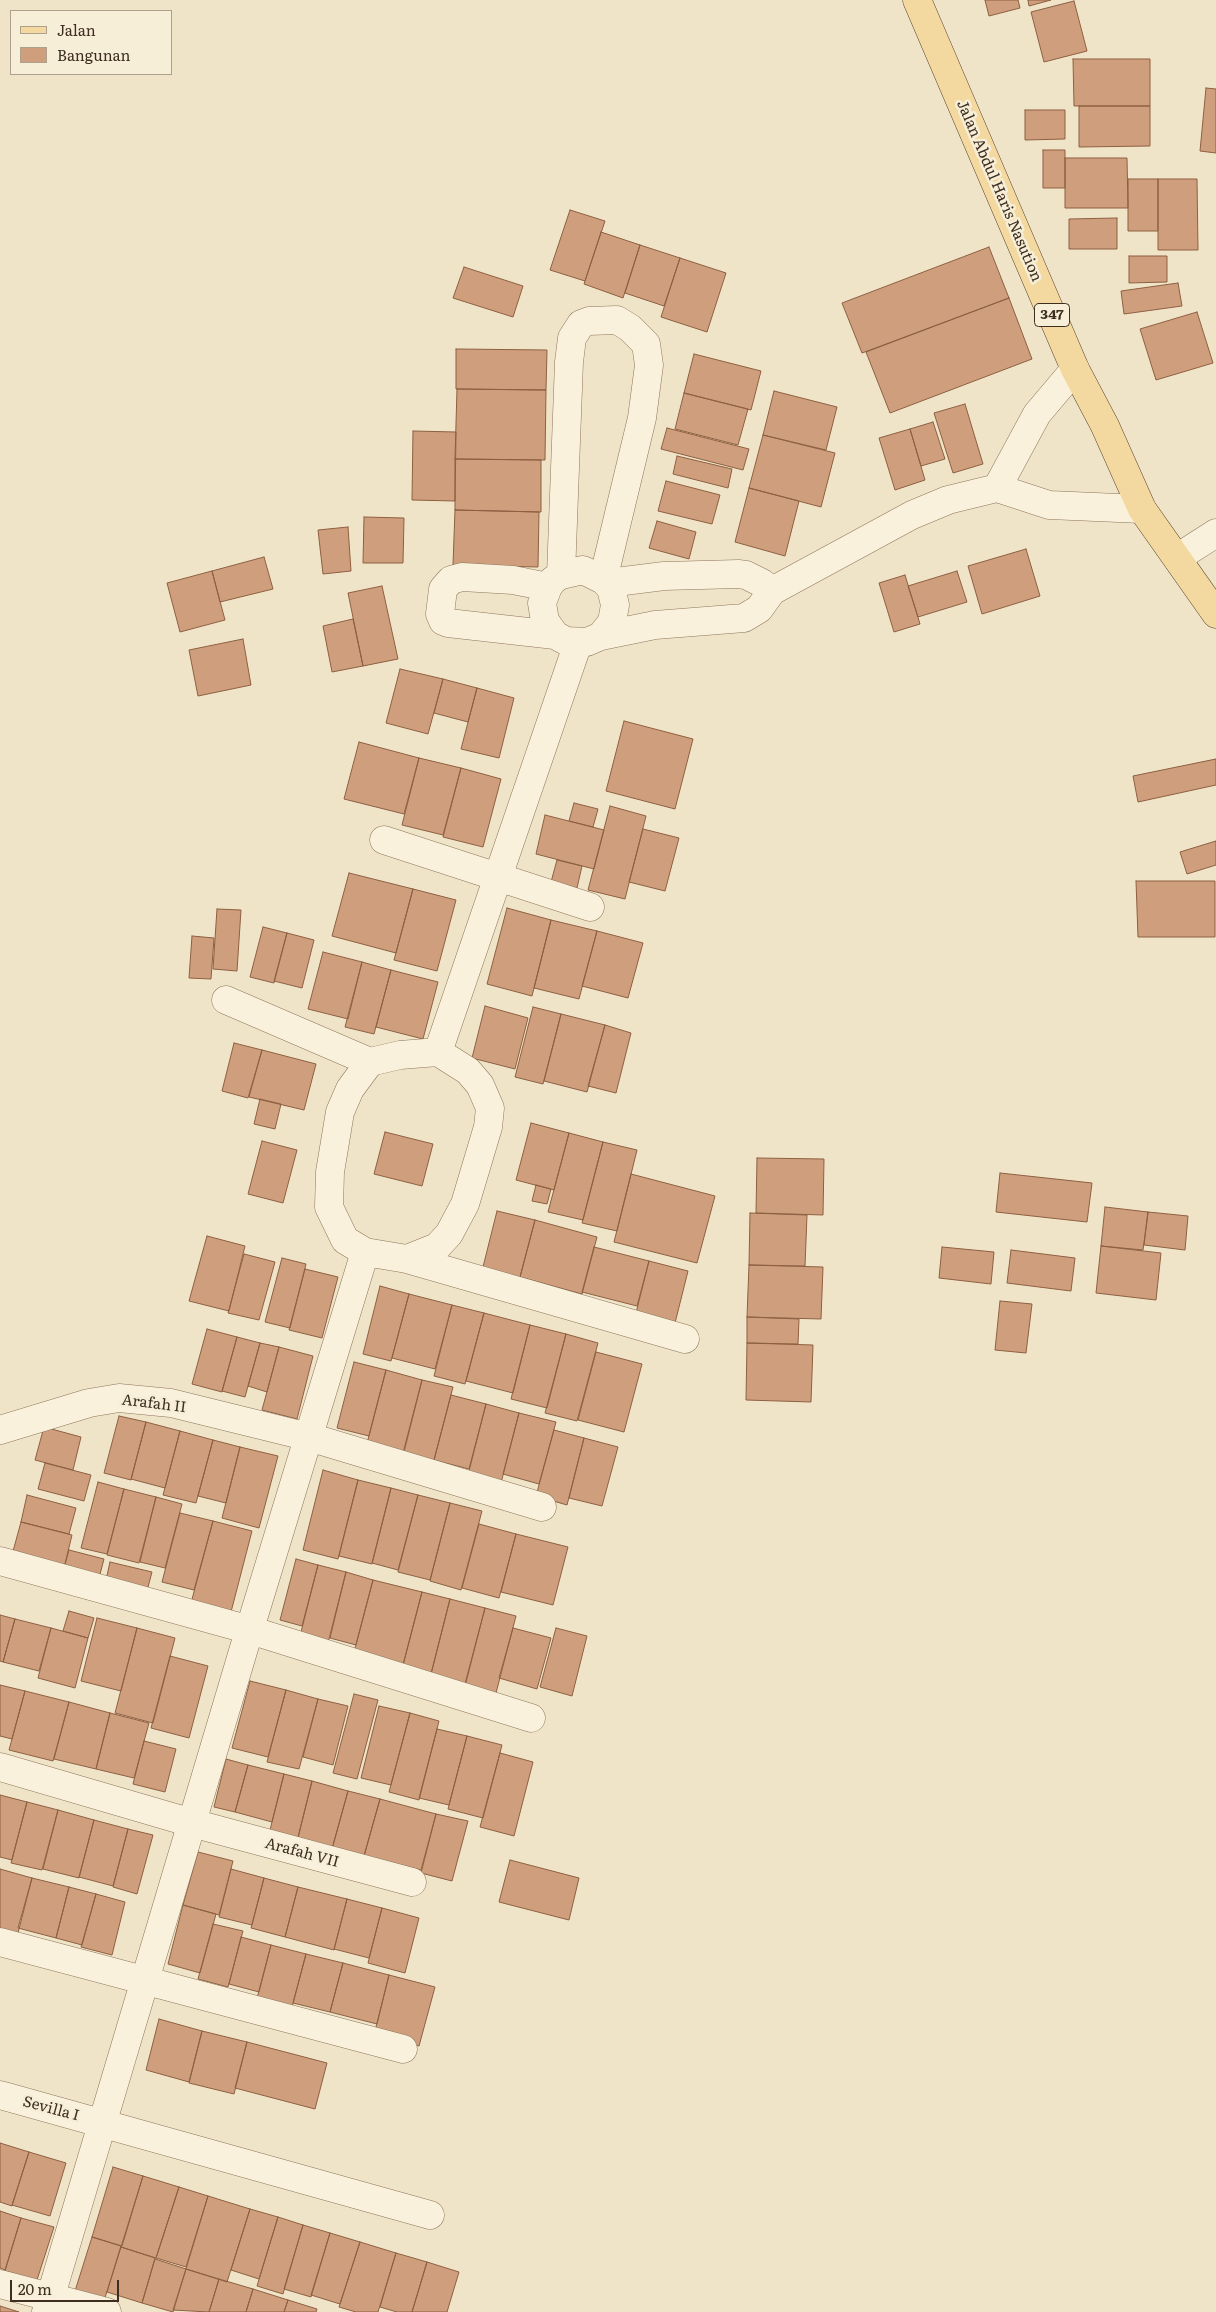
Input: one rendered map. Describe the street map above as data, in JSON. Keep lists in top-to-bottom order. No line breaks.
{"streets":{"main road":["Jalan Abdul Haris Nasution","347"],"street":["Arafah II","Arafah VII","Sevilla I"]},"legend":["Jalan","Bangunan"],"scale_bar":"20 m"}
